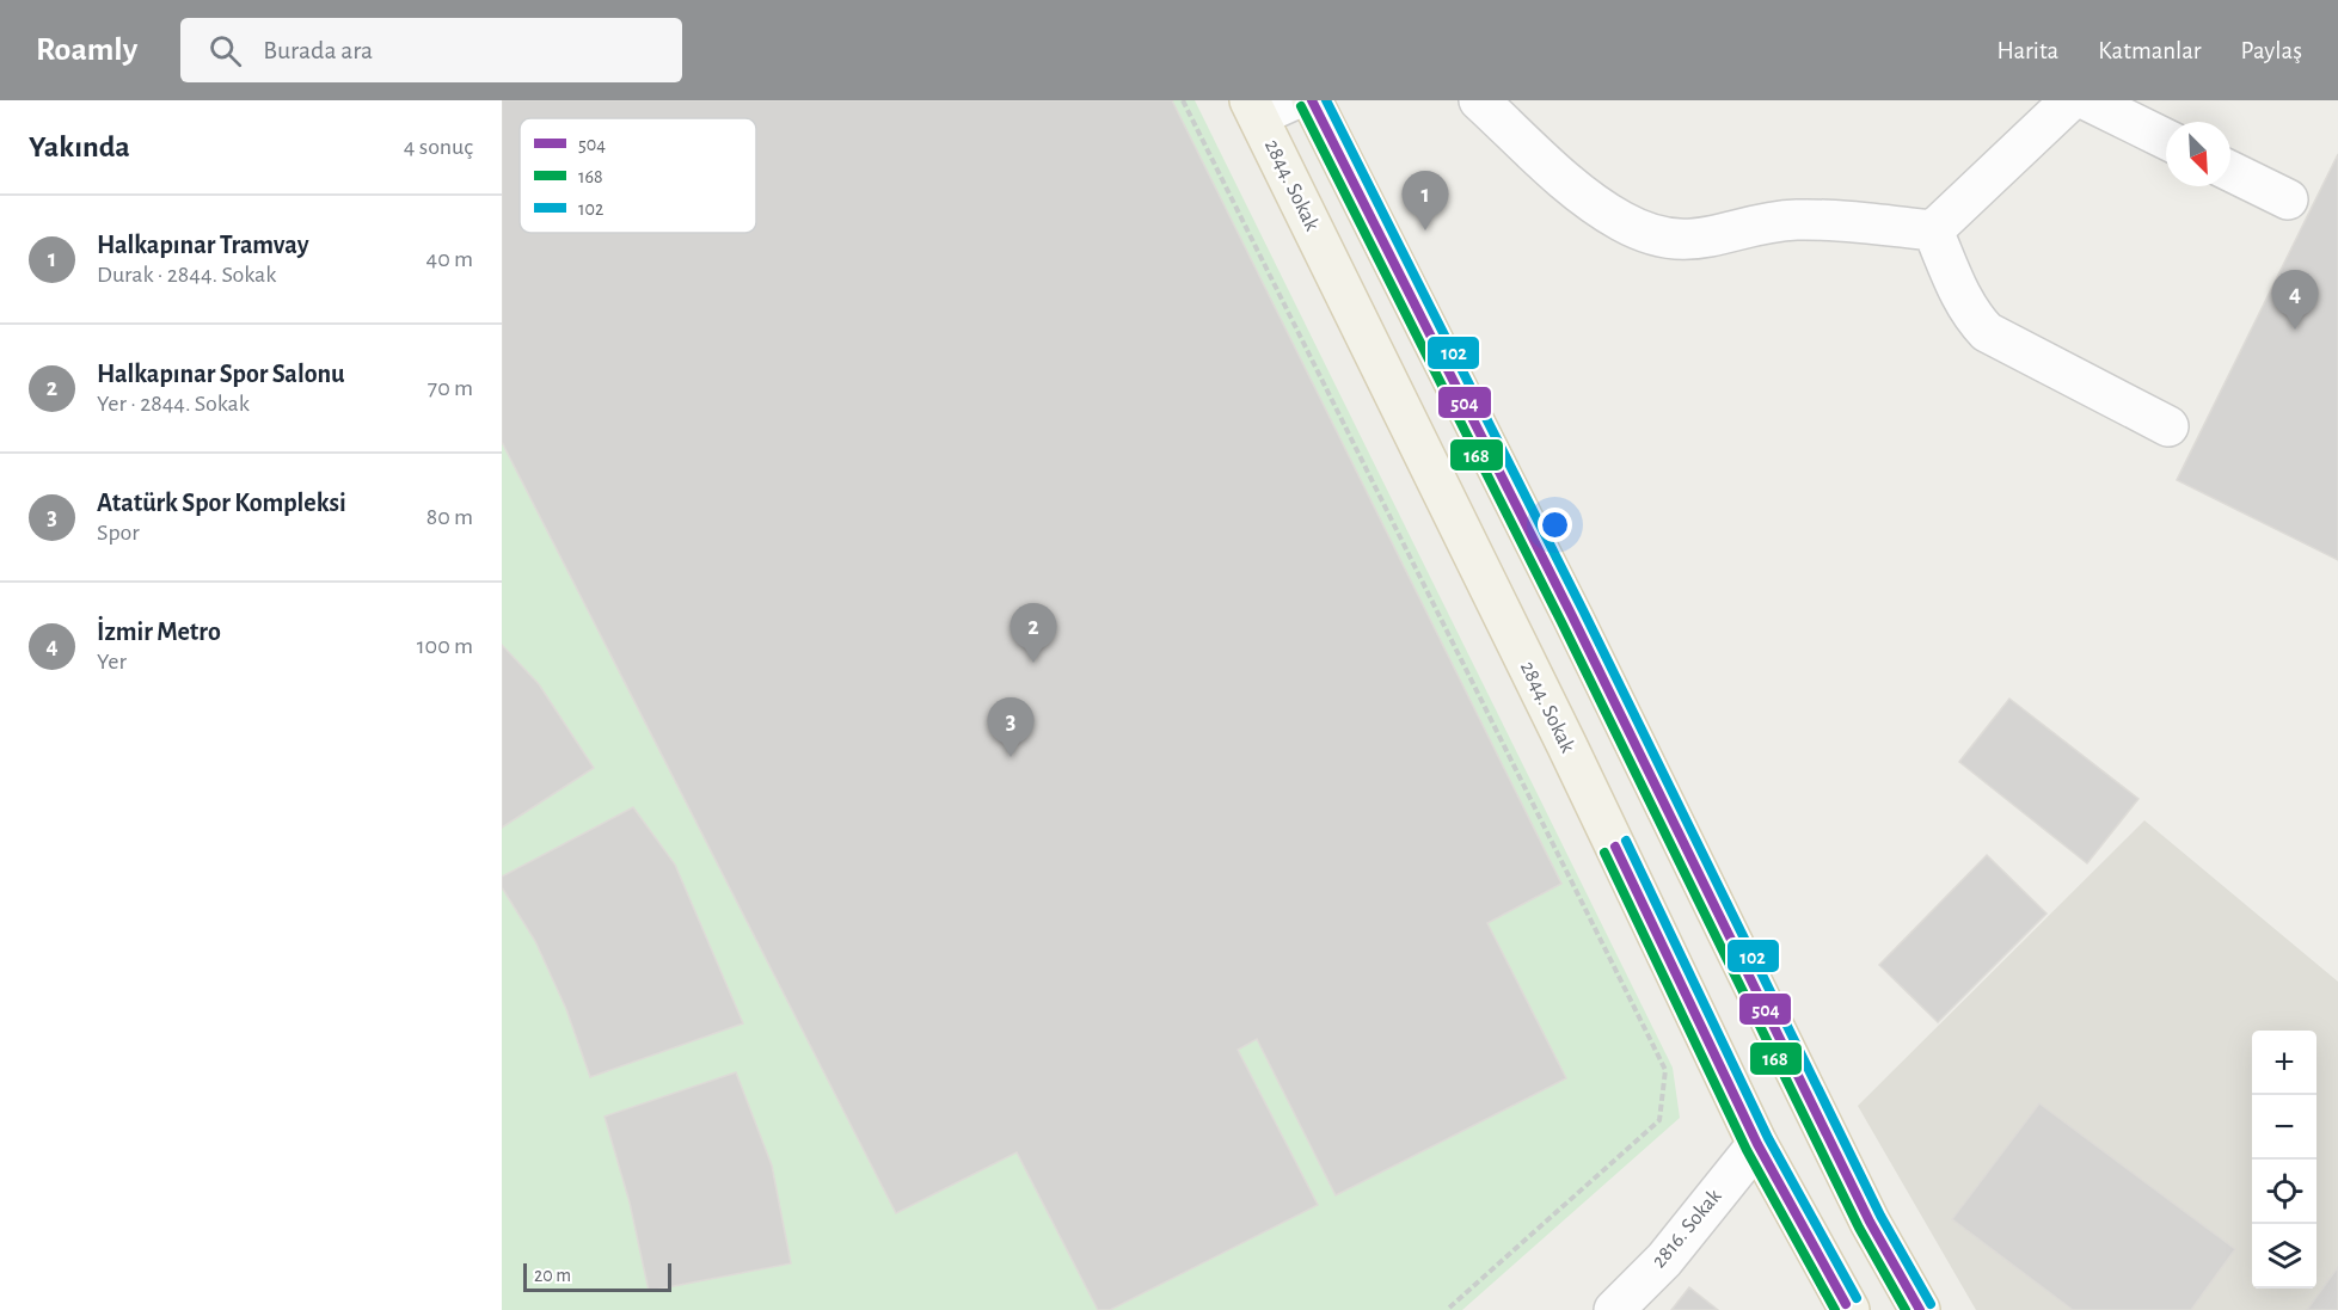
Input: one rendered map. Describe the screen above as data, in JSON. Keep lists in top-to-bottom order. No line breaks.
{"streets":{"main road":["2844. Sokak"],"street":["2816. Sokak"]},"crossings":[["2844. Sokak","2816. Sokak"]],"lines":["transit line 504","transit line 102","transit line 168"],"legend":["504","168","102"],"scale_bar":"20 m","north":"bottom right","page":{"header":"Roamly","search":"Burada ara","nav":["Harita","Katmanlar","Paylaş"],"heading":["Yakında","4 sonuç"],"pins":["1","4","2","3"],"list":[{"mark":"1","name":"Halkapınar Tramvay","note":"Durak · 2844. Sokak","value":"40 m"},{"mark":"2","name":"Halkapınar Spor Salonu","note":"Yer · 2844. Sokak","value":"70 m"},{"mark":"3","name":"Atatürk Spor Kompleksi","note":"Spor","value":"80 m"},{"mark":"4","name":"İzmir Metro","note":"Yer","value":"100 m"}],"map_buttons":["+","−"],"scale":"20 m"}}
